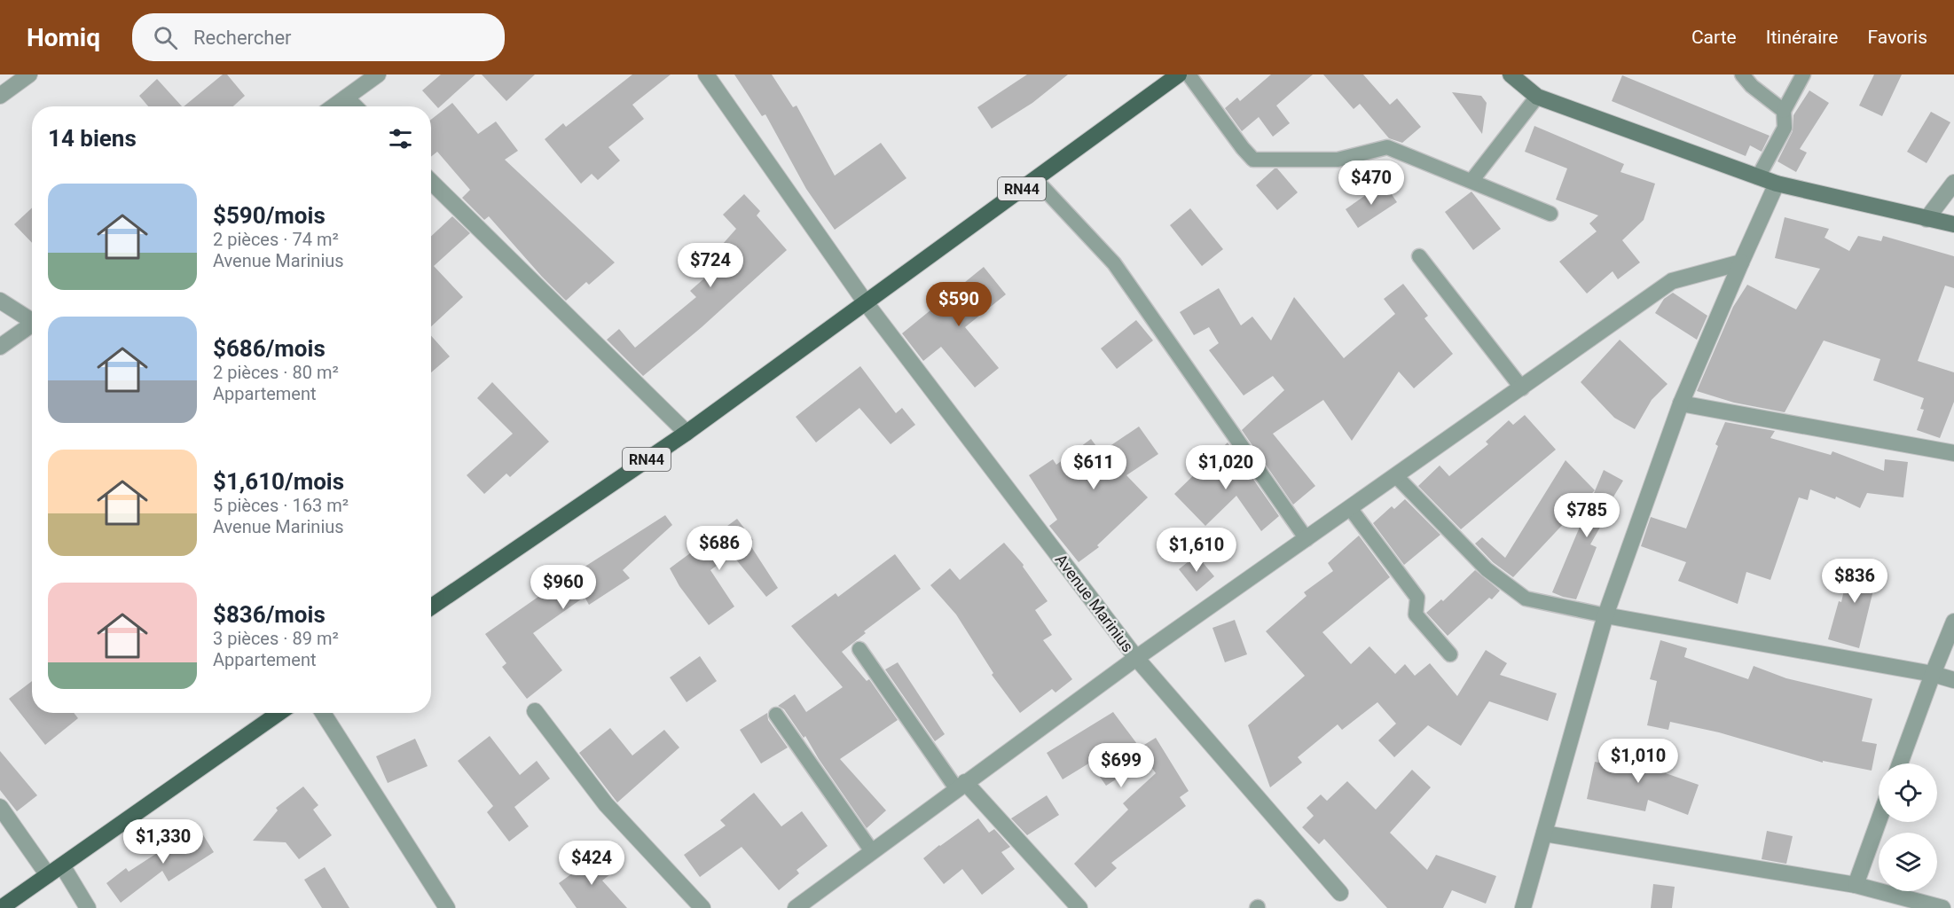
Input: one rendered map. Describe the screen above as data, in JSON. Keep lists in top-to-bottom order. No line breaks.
{"streets":{"main road":["RN44"],"street":["Avenue Marinius"]},"crossings":[["RN44","Avenue Marinius"]],"page":{"header":"Homiq","search":"Rechercher","nav":["Carte","Itinéraire","Favoris"],"heading":"14 biens","price":["$470","$724","$590","$611","$1,020","$785","$686","$1,610","$836","$960","$1,010","$699","$1,330","$424"],"list":[{"name":"$590/mois","note":"2 pièces · 74 m² · Avenue Marinius"},{"name":"$686/mois","note":"2 pièces · 80 m² · Appartement"},{"name":"$1,610/mois","note":"5 pièces · 163 m² · Avenue Marinius"},{"name":"$836/mois","note":"3 pièces · 89 m² · Appartement"}]}}
